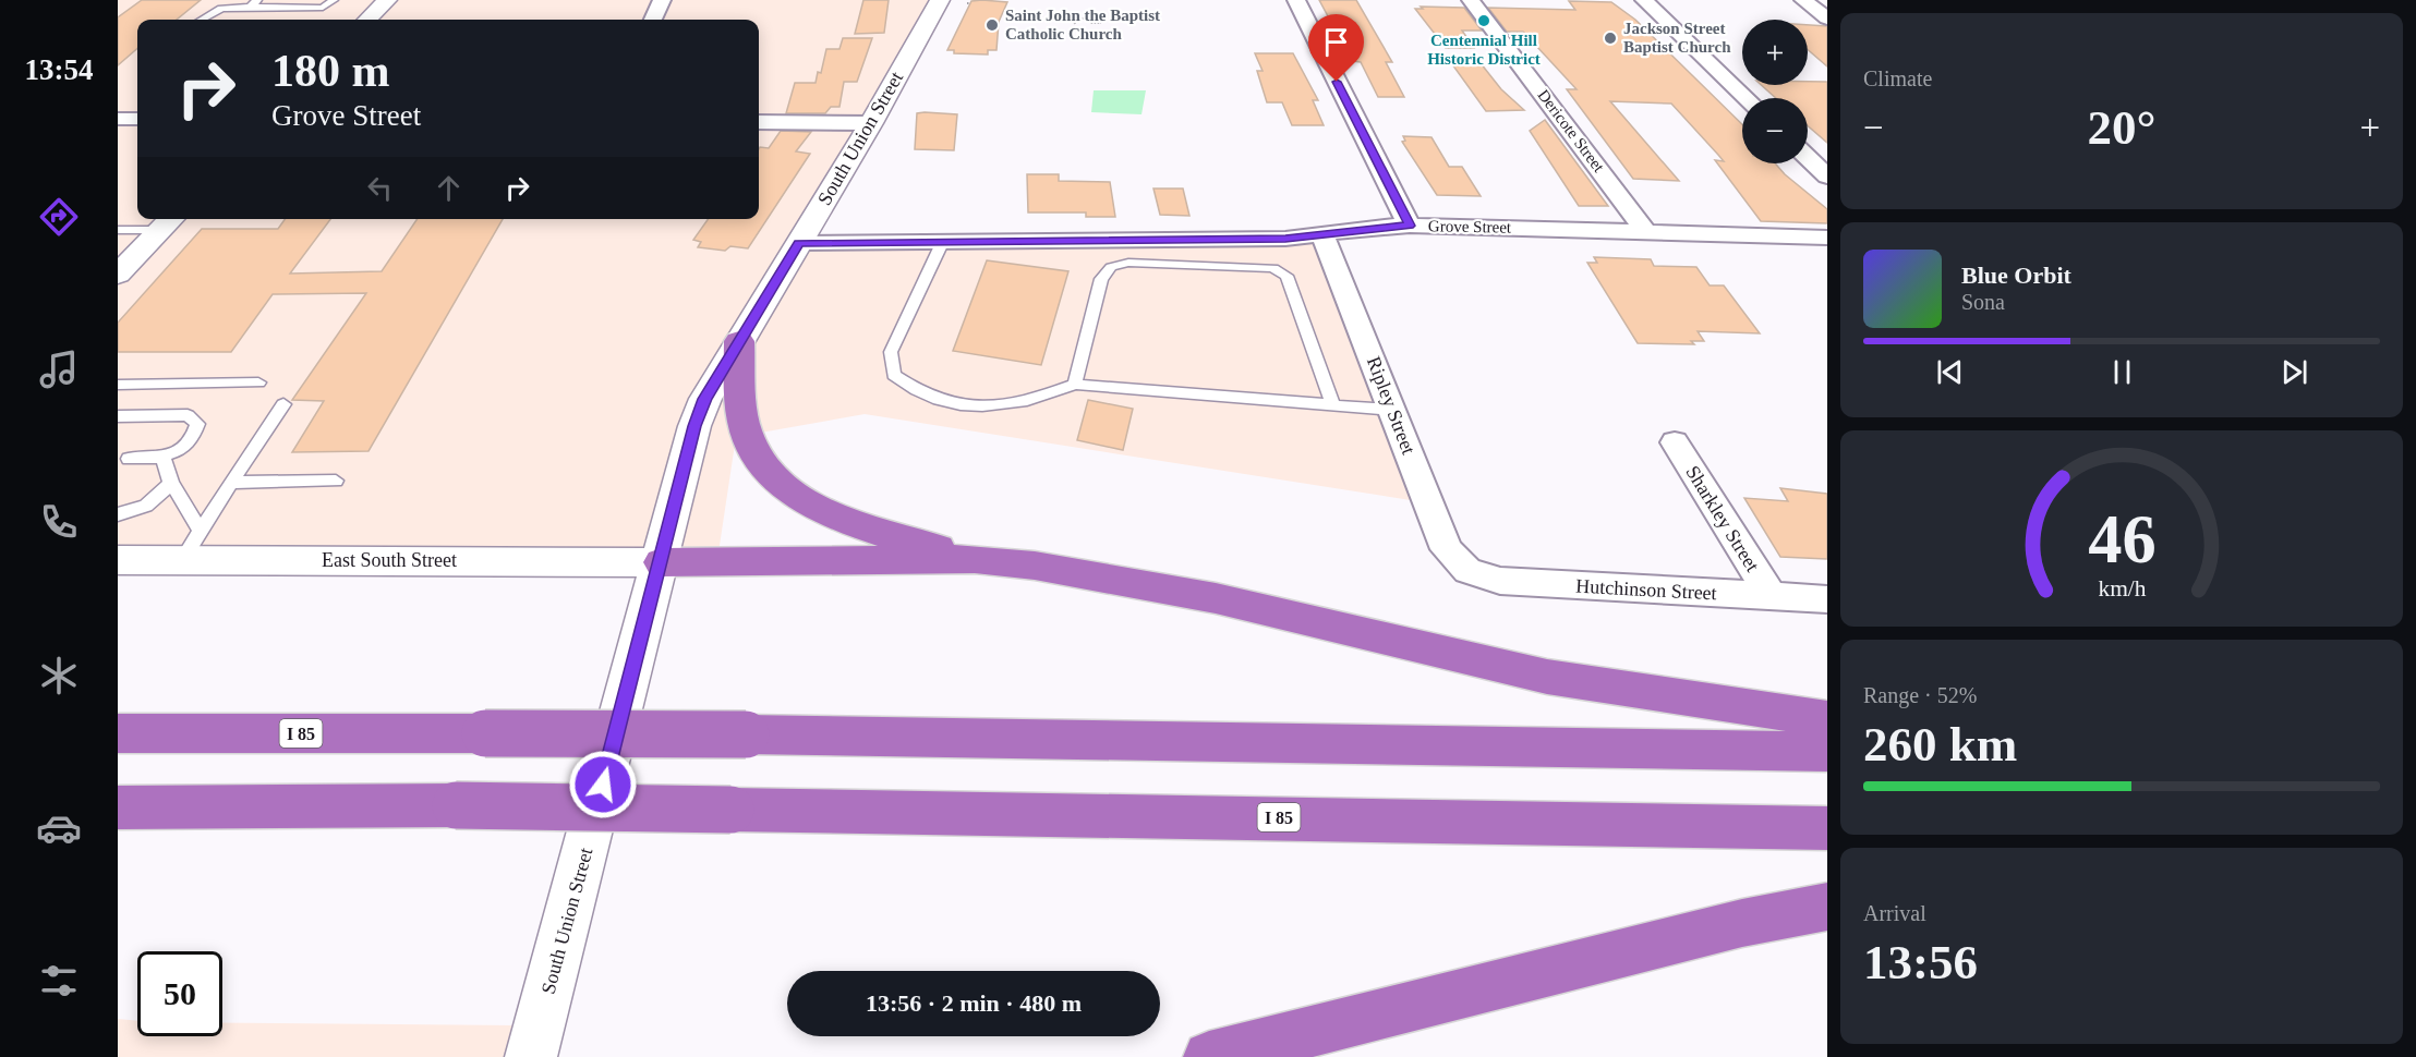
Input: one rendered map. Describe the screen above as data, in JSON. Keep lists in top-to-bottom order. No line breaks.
{"streets":{"highway":["I 85"],"main road":["South Union Street","East South Street"],"street":["Dericote Street","Grove Street","Ripley Street","Sharkley Street","Hutchinson Street"]},"crossings":[["Dericote Street","Grove Street"],["South Union Street","Grove Street"],["South Union Street","East South Street"],["Grove Street","Ripley Street"],["Ripley Street","Hutchinson Street"],["Sharkley Street","Hutchinson Street"]],"places":["Centennial Hill Historic District","Saint John the Baptist Catholic Church","Jackson Street Baptist Church"],"page":{"tabs":"13:54","tile":["Climate",["Range · 52%","260 km"],["Arrival","13:56"]],"map_buttons":["+","−"],"turn":["180 m","Grove Street"],"heat":["−","20°","+"],"song":["Blue Orbit","Sona"],"limit":"50","trip":"13:56 · 2 min · 480 m","gauge":["46","km/h"]}}
